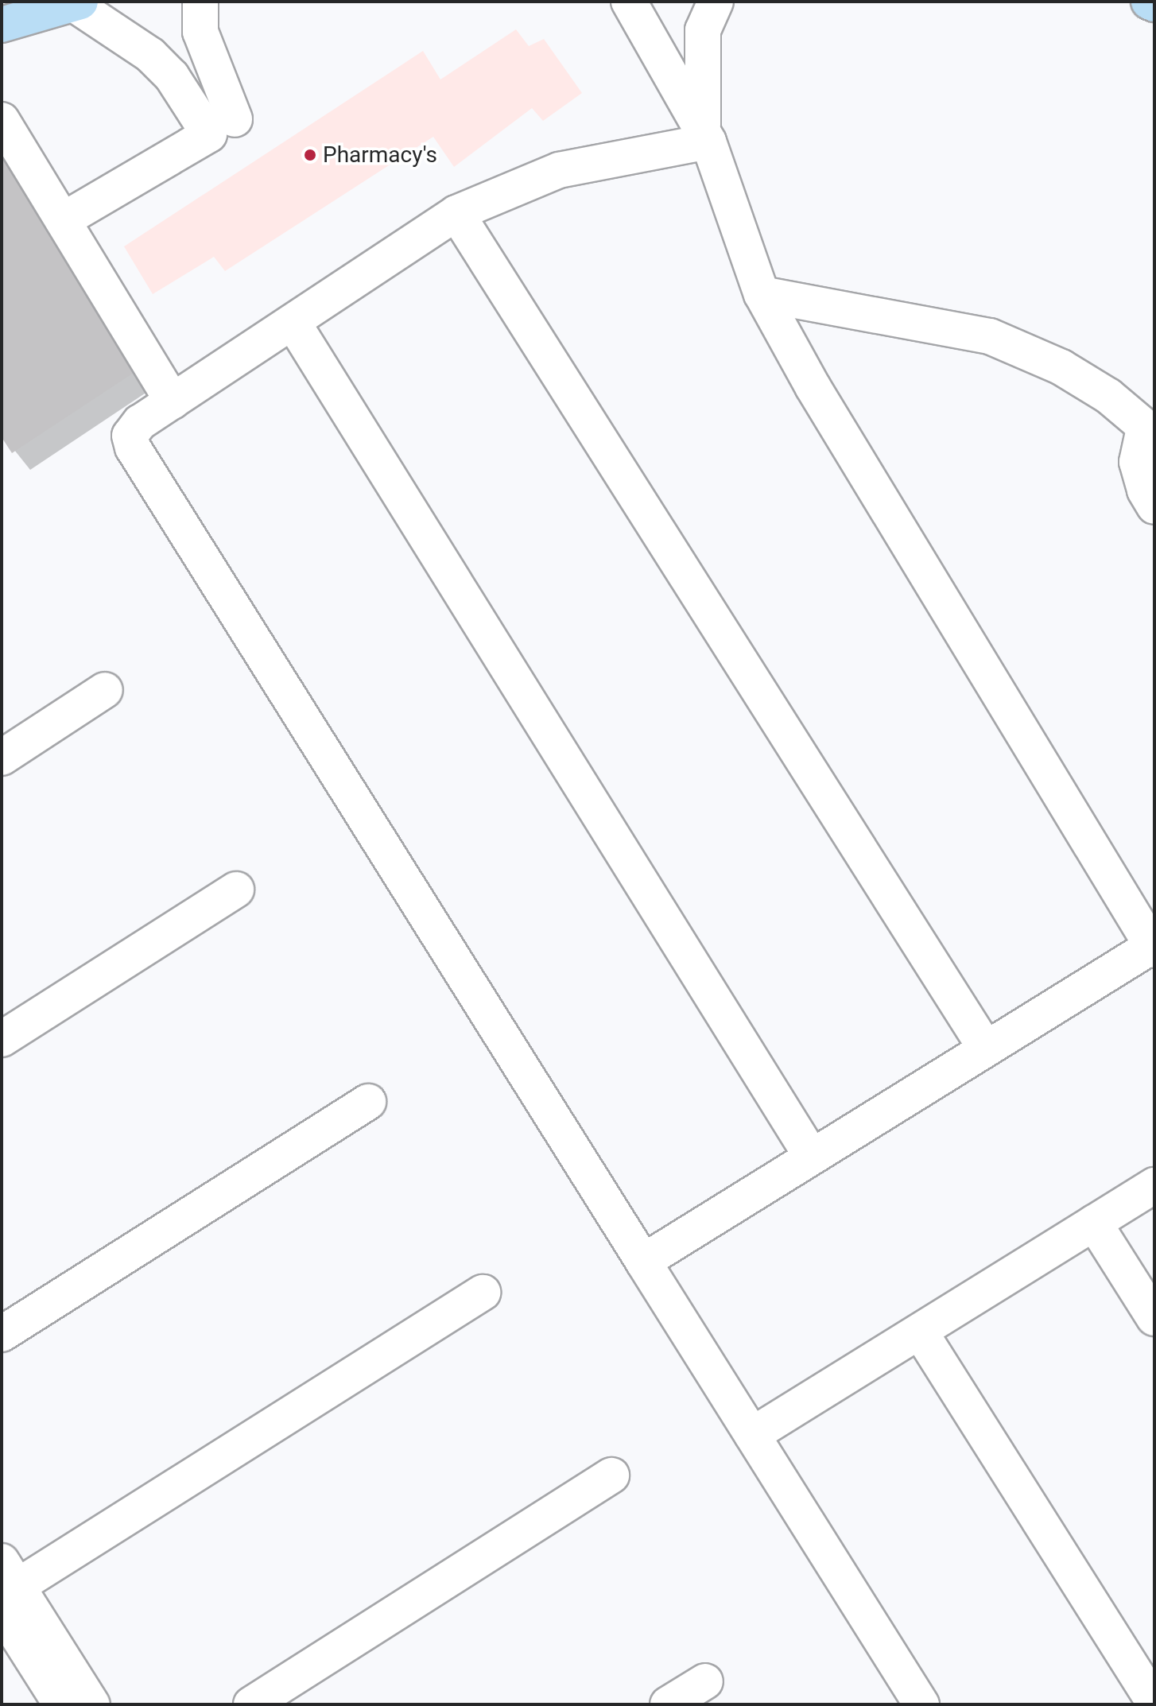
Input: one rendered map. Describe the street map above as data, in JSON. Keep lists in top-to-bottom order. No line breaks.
{"places":["Pharmacy's"]}
